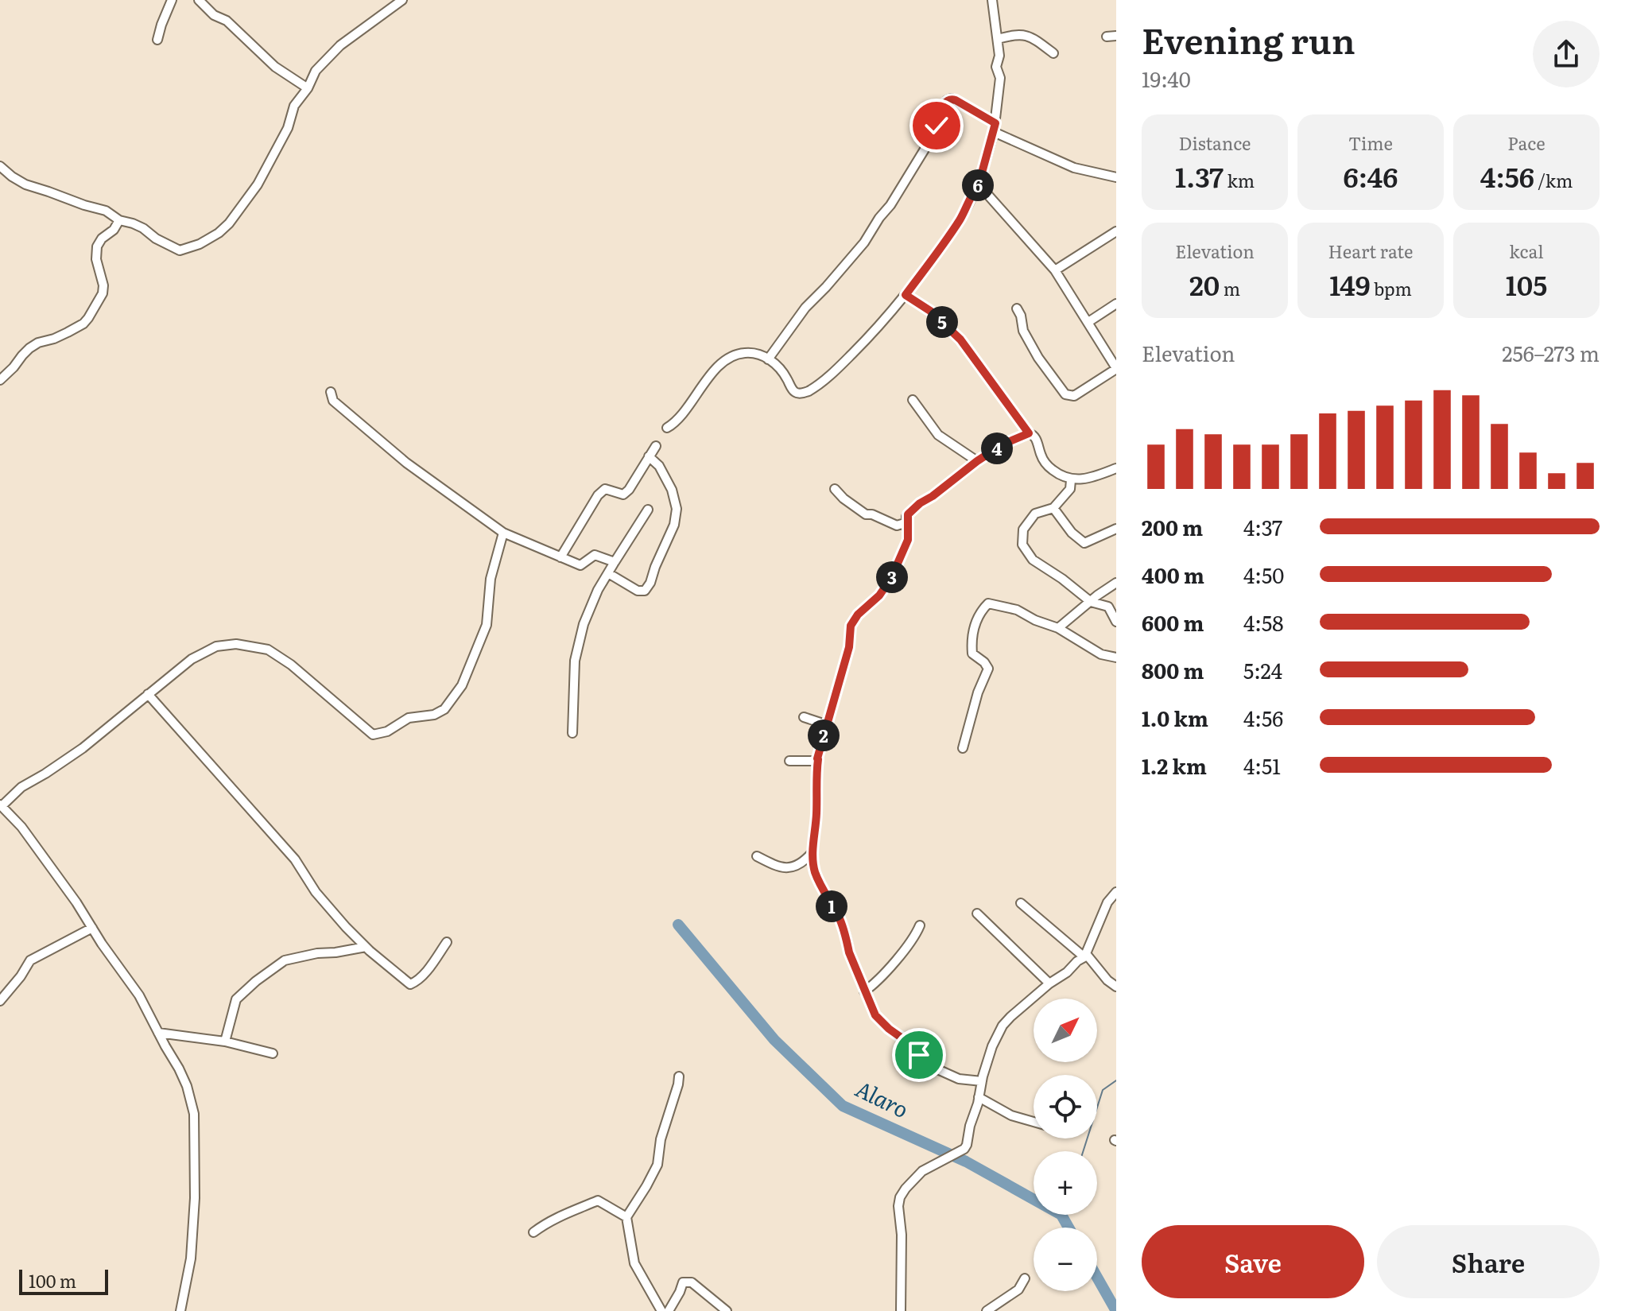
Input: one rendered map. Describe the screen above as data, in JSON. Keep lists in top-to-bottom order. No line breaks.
{"water":["Alaro"],"scale_bar":"100 m","north":"top right","page":{"heading":["Evening run","19:40"],"stats":[["Distance","1.37 km"],["Time","6:46"],["Pace","4:56 /km"],["Elevation","20 m"],["Heart rate","149 bpm"],["kcal","105"]],"pins":["6","5","4","3","2","1"],"chart":["Elevation","256–273 m"],"list":[{"name":"200 m","note":"4:37"},{"name":"400 m","note":"4:50"},{"name":"600 m","note":"4:58"},{"name":"800 m","note":"5:24"},{"name":"1.0 km","note":"4:56"},{"name":"1.2 km","note":"4:51"}],"map_buttons":["+","−"],"buttons":["Save","Share"],"scale":"100 m"}}
